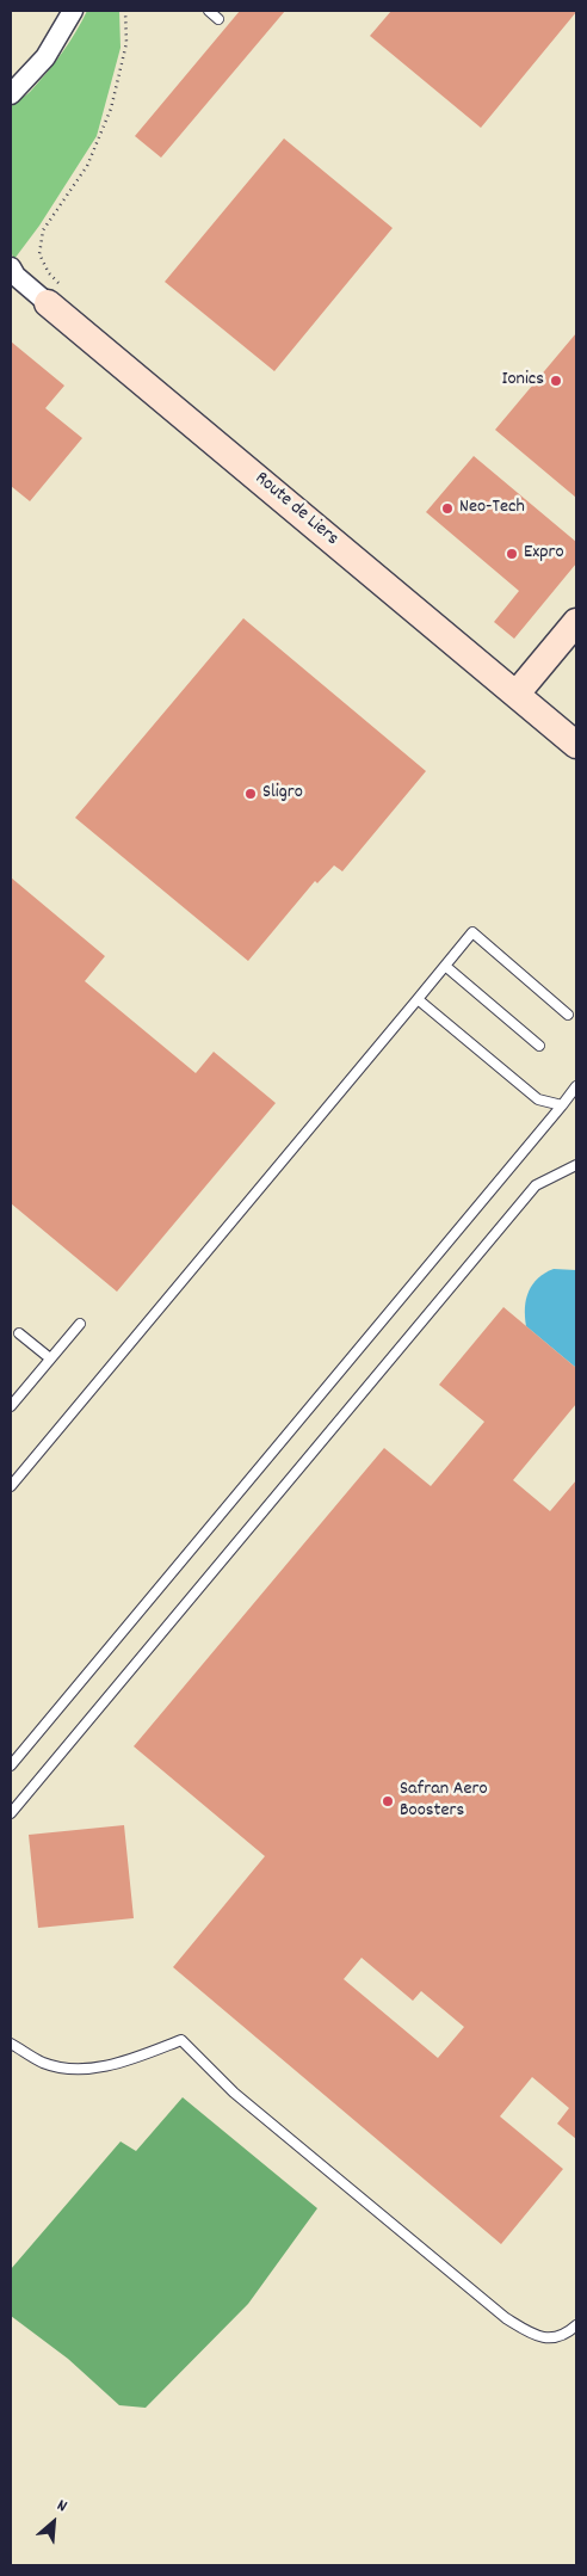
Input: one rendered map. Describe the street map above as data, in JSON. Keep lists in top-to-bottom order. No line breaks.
{"streets":{"street":["Route de Liers"]},"places":["Ionics","Neo-Tech","Expro","Sligro","Safran Aero Boosters"],"north":"top right"}
